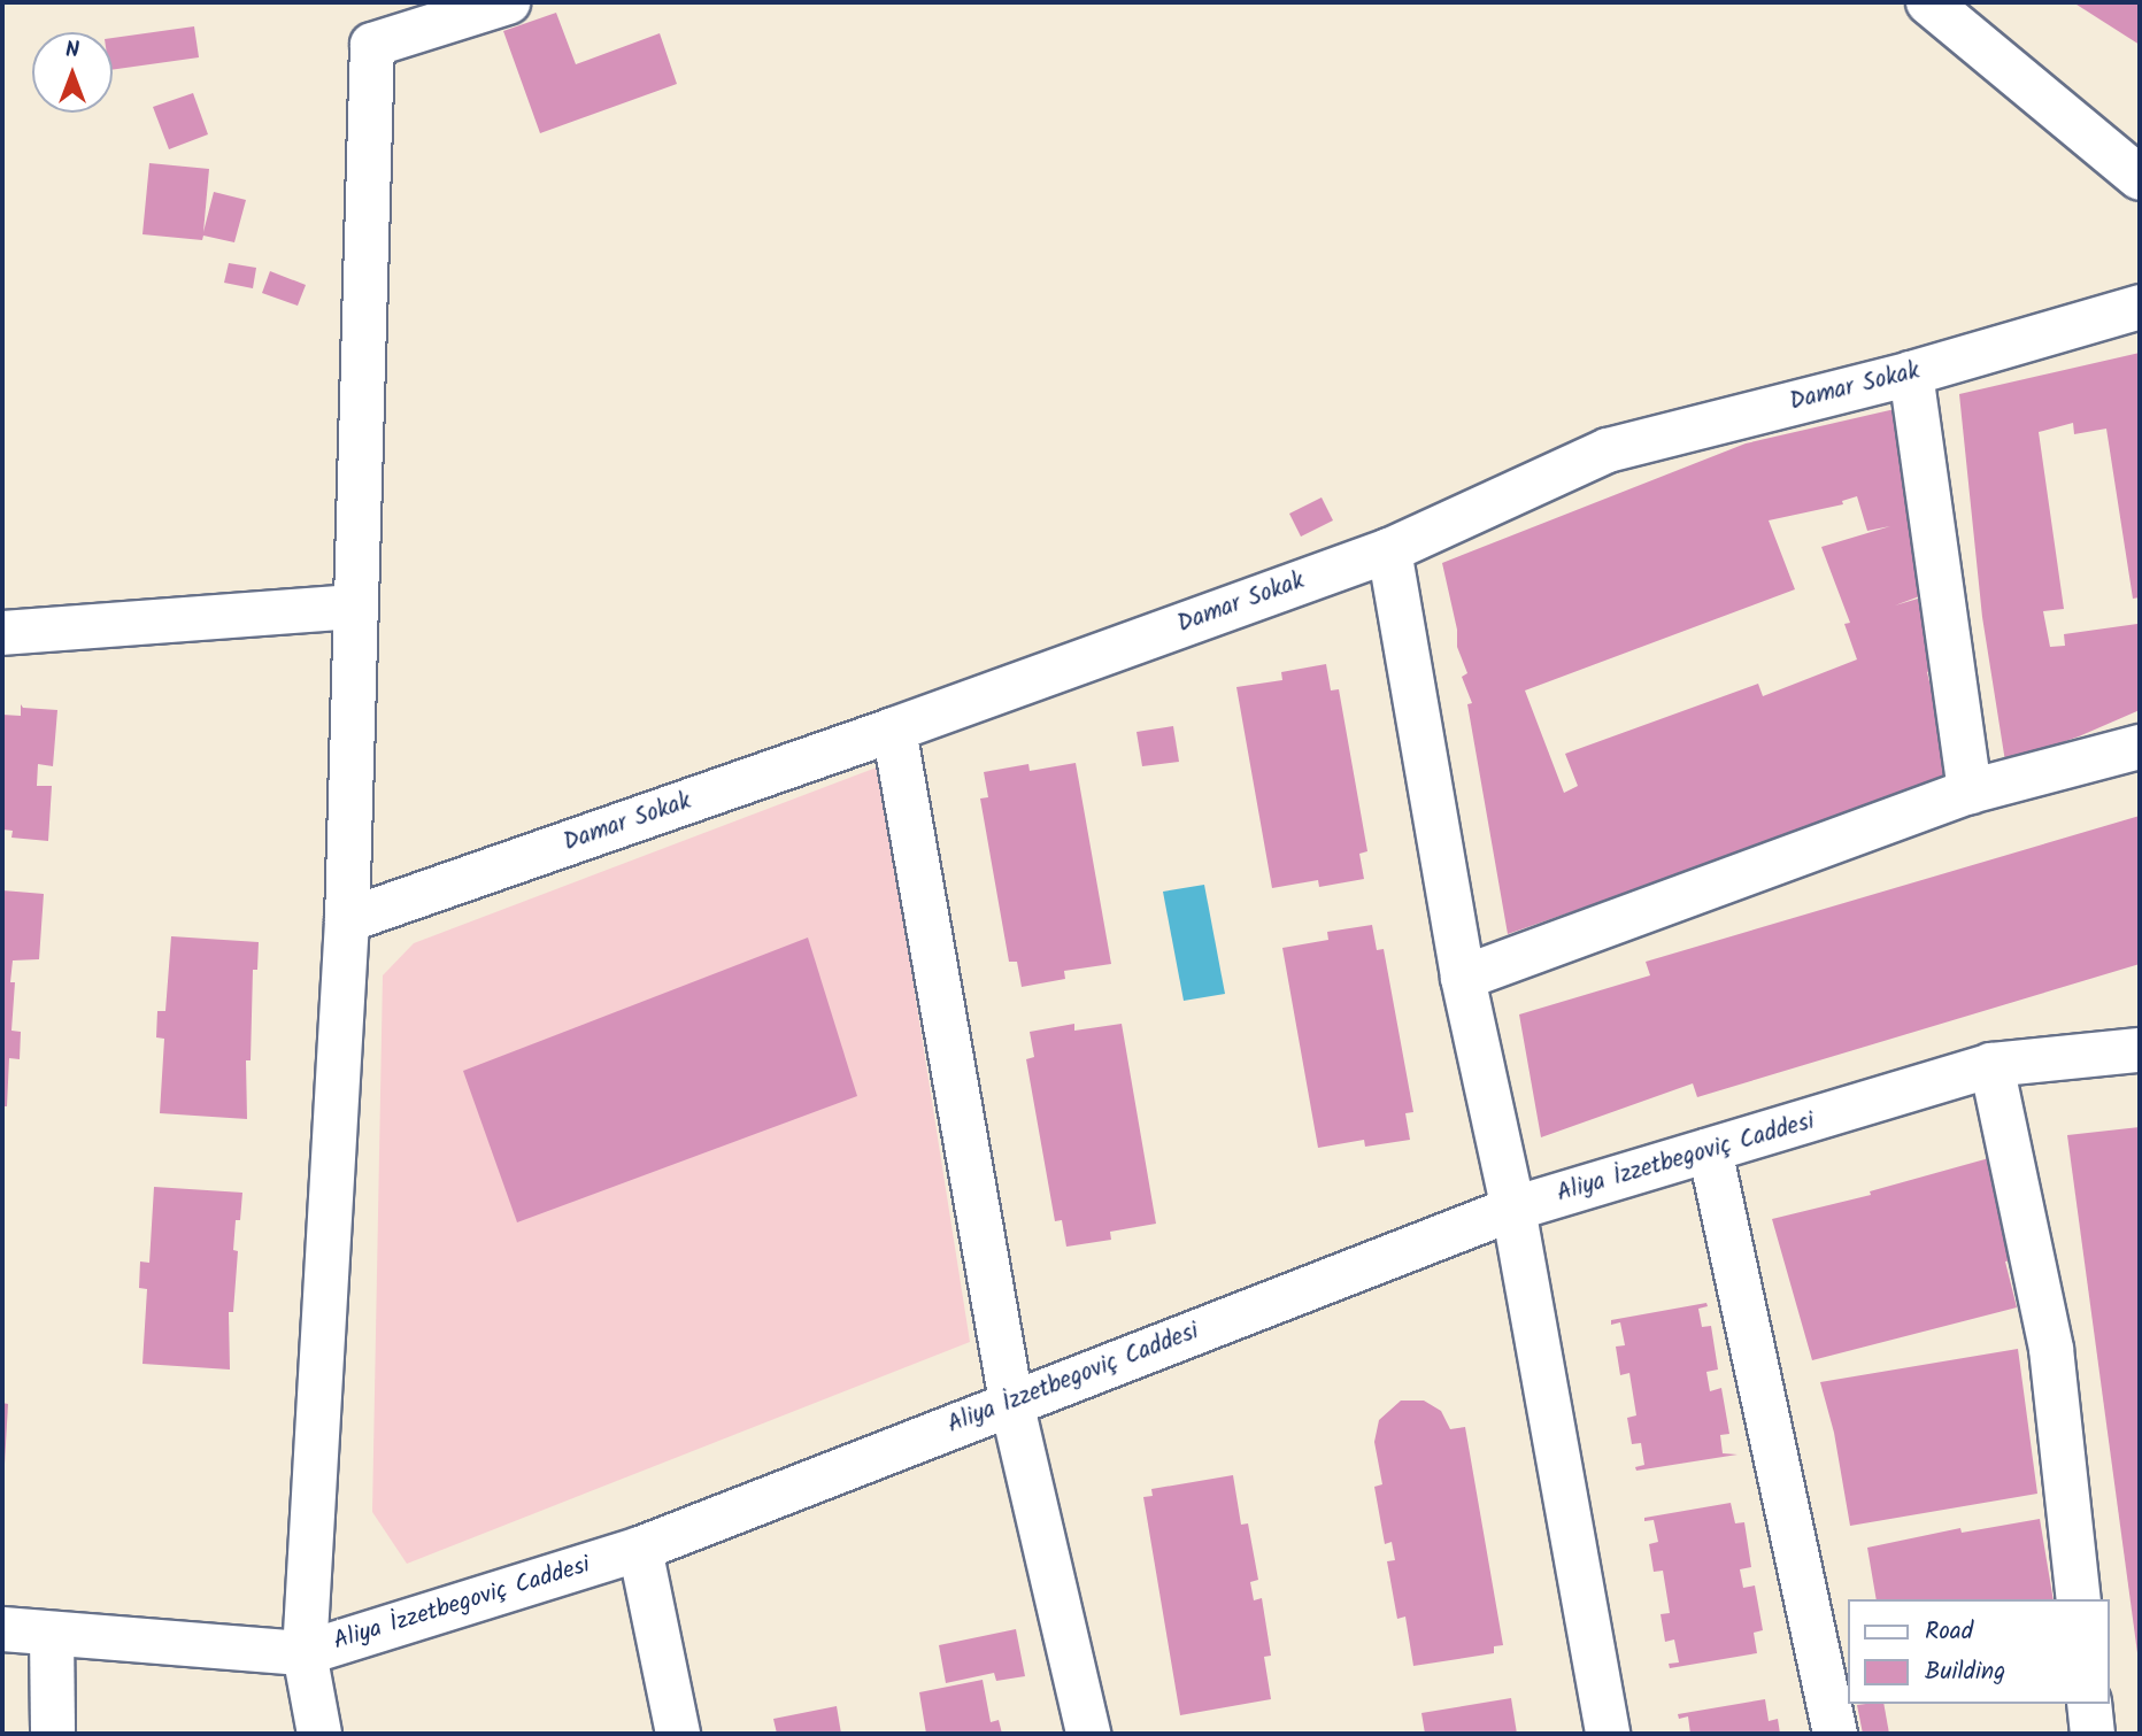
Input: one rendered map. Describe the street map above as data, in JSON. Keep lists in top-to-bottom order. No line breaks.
{"streets":{"street":["Damar Sokak","Aliya İzzetbegoviç Caddesi"]},"legend":["Road","Building"],"north":"top"}
